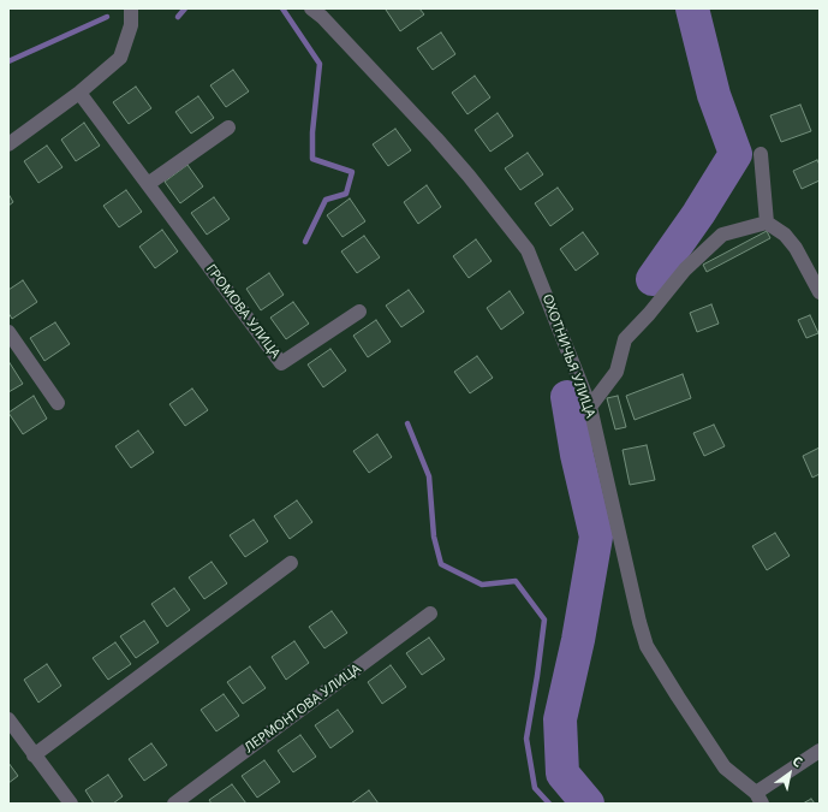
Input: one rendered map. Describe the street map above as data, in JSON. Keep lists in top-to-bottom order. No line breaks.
{"streets":{"street":["ГРОМОВА УЛИЦА","ОХОТНИЧЬЯ УЛИЦА","ЛЕРМОНТОВА УЛИЦА"]},"north":"top right"}
